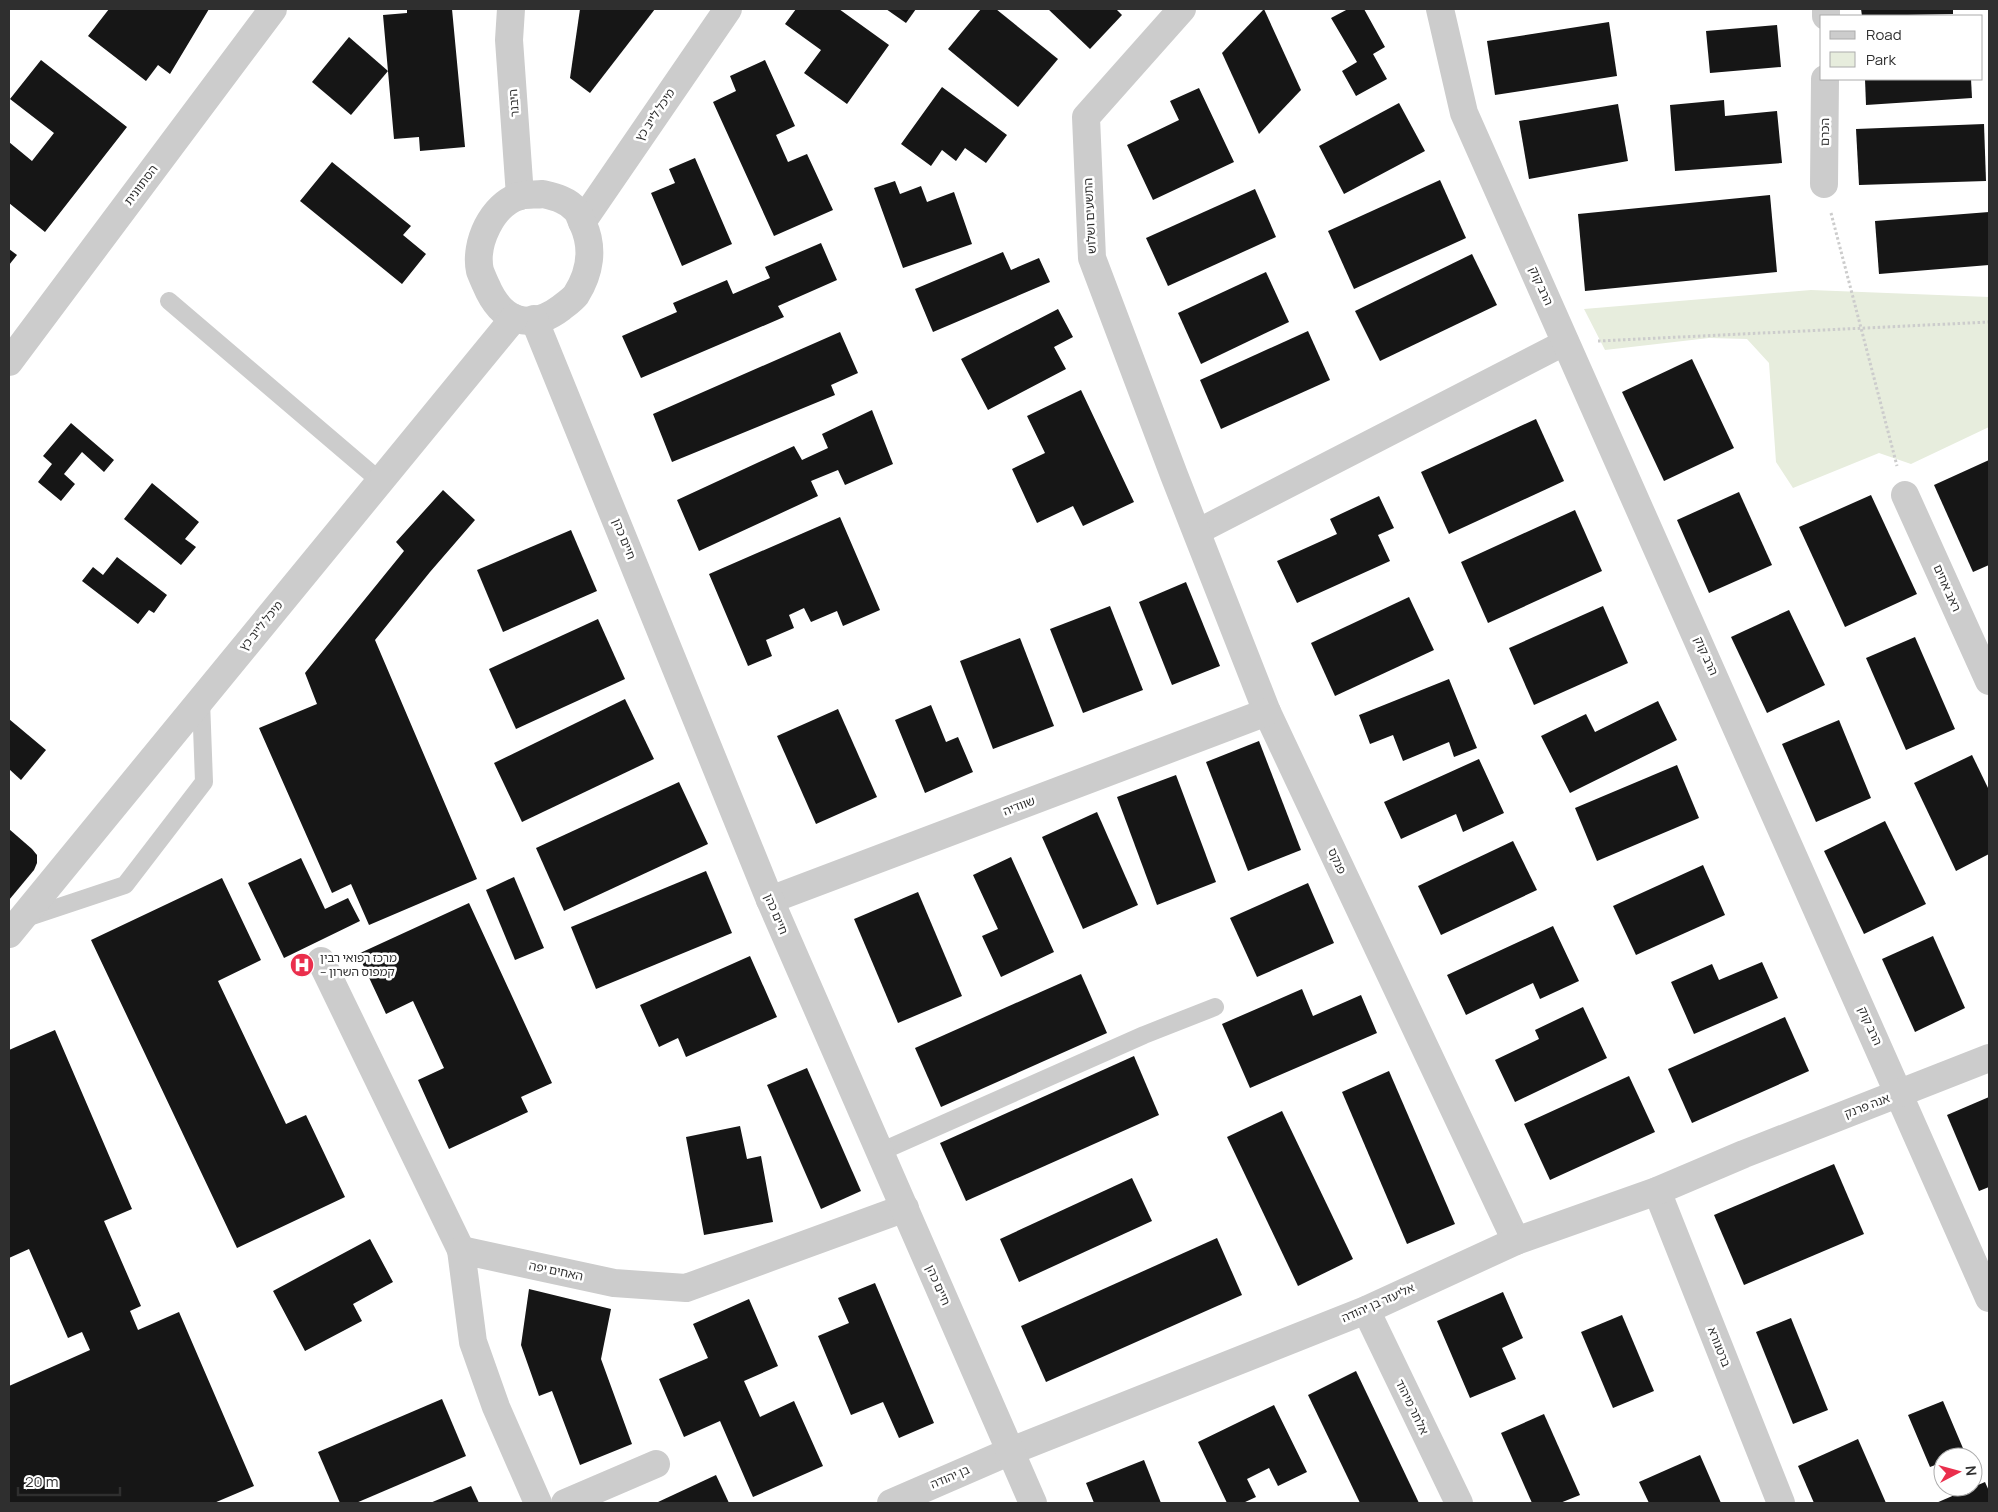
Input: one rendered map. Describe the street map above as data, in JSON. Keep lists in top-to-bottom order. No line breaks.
{"streets":{"street":["היבנר","מיכל לייב כץ","הכרם","הסתוונית","התשעים ושלוש","הרב קוק","חיים כהן","ראב אחים","שוודיה","פנקס","אנה פרנק","האחים יפה","אליעזר בן יהודה","ברטנורא","אלתר מיהוד","בן יהודה"]},"crossings":[["היבנר","מיכל לייב כץ"],["היבנר","חיים כהן"],["מיכל לייב כץ","חיים כהן"],["התשעים ושלוש","פנקס"],["הרב קוק","אנה פרנק"],["חיים כהן","שוודיה"],["חיים כהן","האחים יפה"],["חיים כהן","אליעזר בן יהודה"],["חיים כהן","בן יהודה"],["שוודיה","פנקס"],["פנקס","אליעזר בן יהודה"],["אנה פרנק","אליעזר בן יהודה"],["אליעזר בן יהודה","ברטנורא"],["אליעזר בן יהודה","אלתר מיהוד"],["אליעזר בן יהודה","בן יהודה"]],"places":{"hospital":["מרכז רפואי רבין – קמפוס השרון"]},"legend":["Road","Park"],"scale_bar":"20 m","north":"right"}
